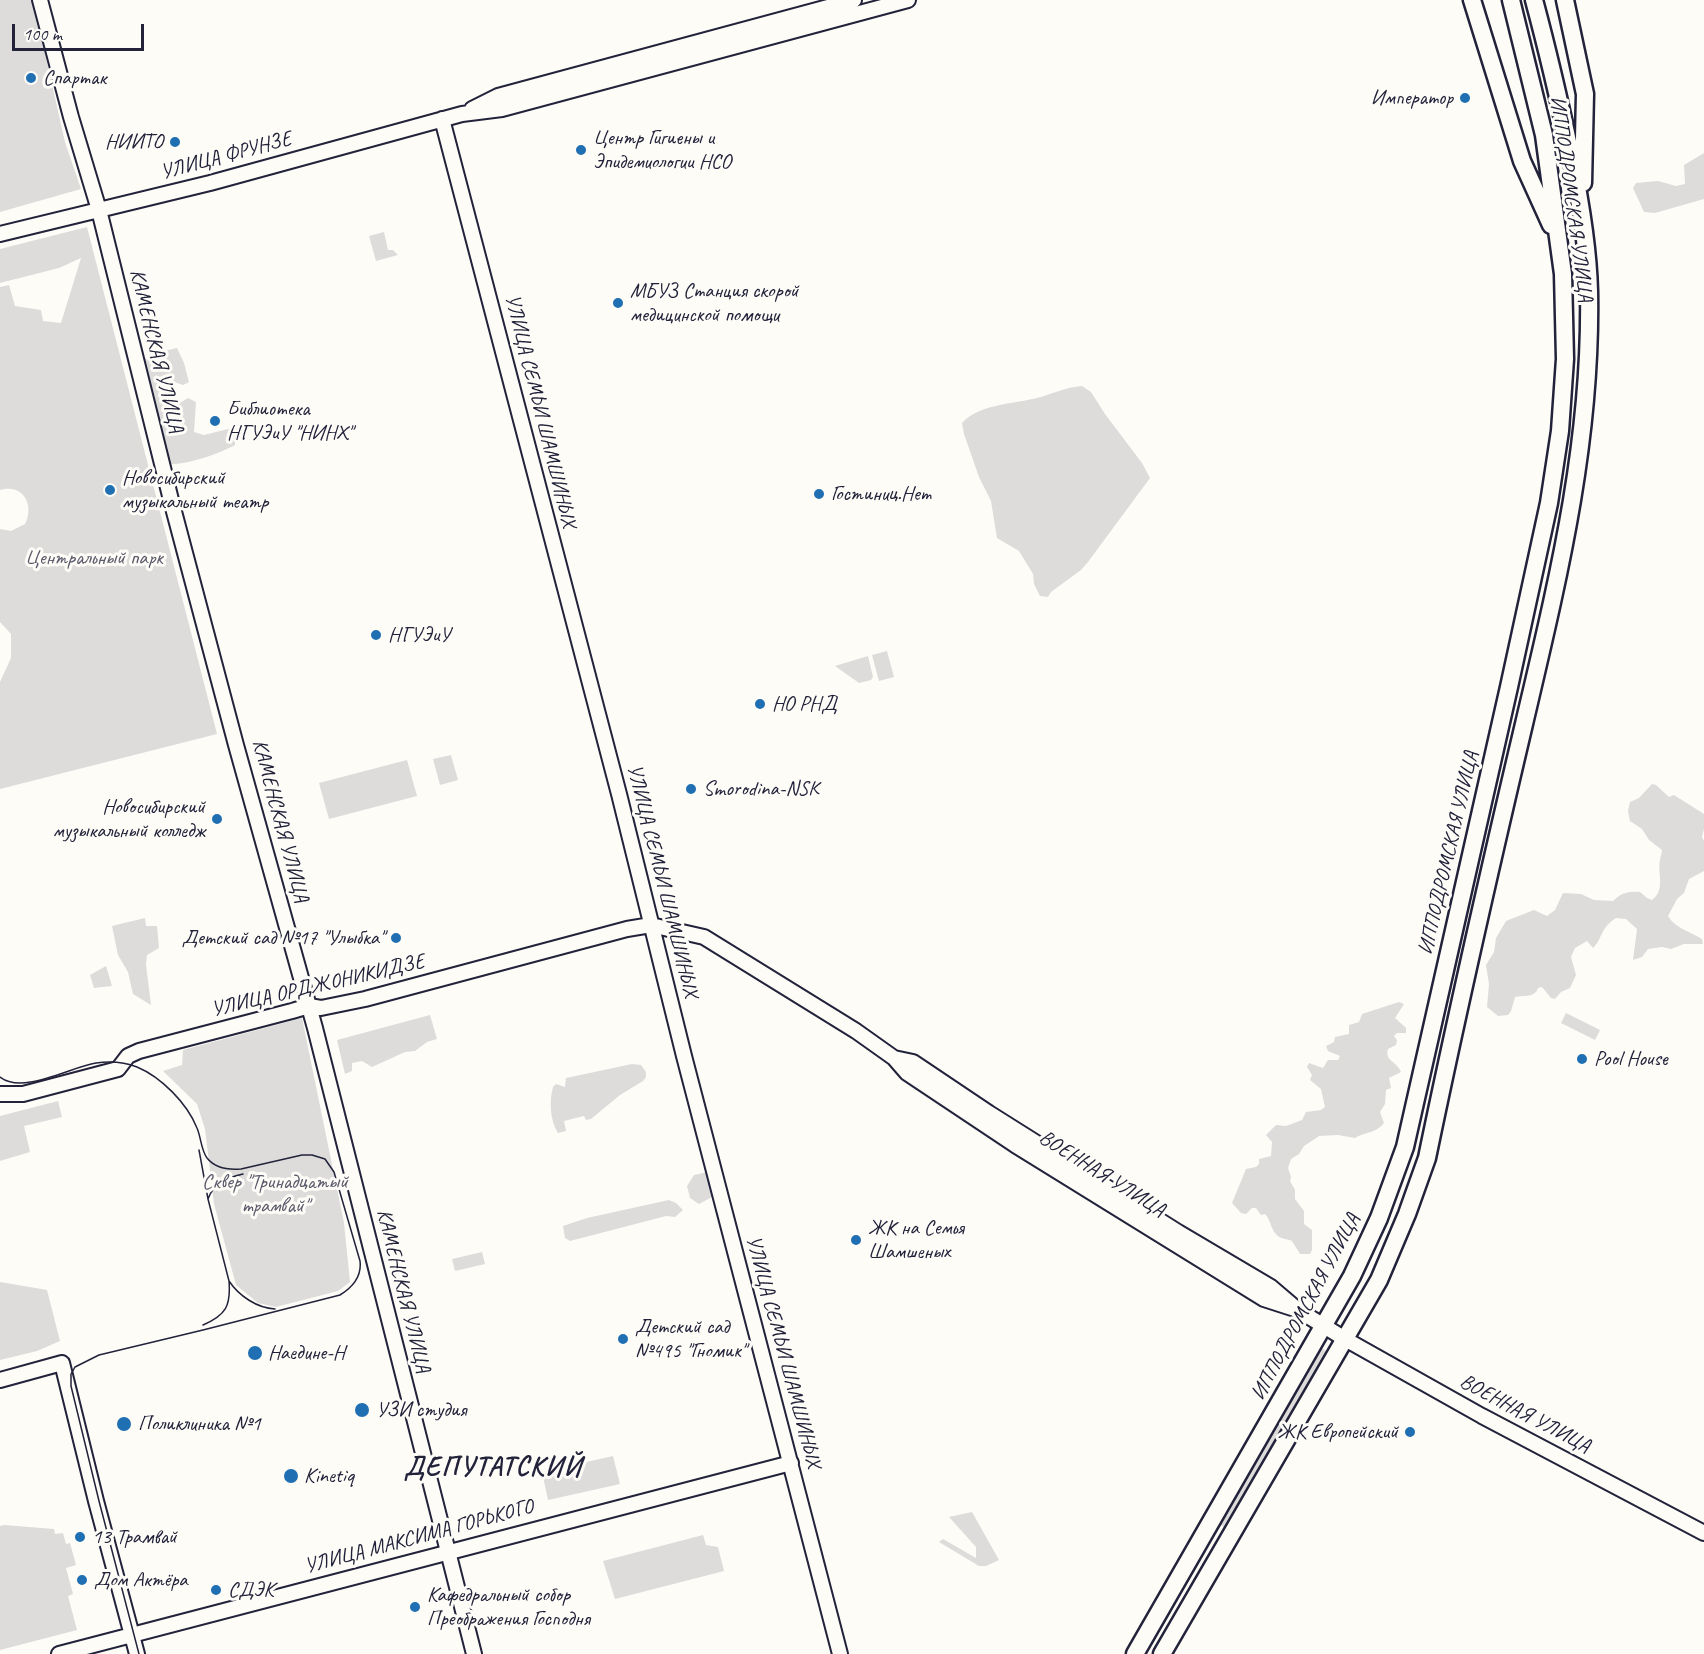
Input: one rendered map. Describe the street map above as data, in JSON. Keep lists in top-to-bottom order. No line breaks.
{"streets":{"highway":["ИППОДРОМСКАЯ УЛИЦА"],"street":["УЛИЦА ФРУНЗЕ","КАМЕНСКАЯ УЛИЦА","УЛИЦА СЕМЬИ ШАМШИНЫХ","УЛИЦА ОРДЖОНИКИДЗЕ","ВОЕННАЯ УЛИЦА","УЛИЦА МАКСИМА ГОРЬКОГО"]},"crossings":[["УЛИЦА ФРУНЗЕ","КАМЕНСКАЯ УЛИЦА"],["УЛИЦА ФРУНЗЕ","УЛИЦА СЕМЬИ ШАМШИНЫХ"],["ИППОДРОМСКАЯ УЛИЦА","ВОЕННАЯ УЛИЦА"],["КАМЕНСКАЯ УЛИЦА","УЛИЦА ОРДЖОНИКИДЗЕ"],["КАМЕНСКАЯ УЛИЦА","УЛИЦА МАКСИМА ГОРЬКОГО"],["УЛИЦА СЕМЬИ ШАМШИНЫХ","УЛИЦА ОРДЖОНИКИДЗЕ"],["УЛИЦА СЕМЬИ ШАМШИНЫХ","ВОЕННАЯ УЛИЦА"],["УЛИЦА СЕМЬИ ШАМШИНЫХ","УЛИЦА МАКСИМА ГОРЬКОГО"],["УЛИЦА ОРДЖОНИКИДЗЕ","ВОЕННАЯ УЛИЦА"]],"districts":["ДЕПУТАТСКИЙ"],"parks":["Центральный парк","Сквер \"Тринадцатый трамвай\""],"places":["Спартак","Император","НИИТО","Центр Гигиены и Эпидемиологии НСО","МБУЗ Станция скорой медицинской помощи","Библиотека НГУЭиУ \"НИНХ\"","Новосибирский музыкальный театр","Гостиниц.Нет","НГУЭиУ","НО РНД","Smorodina-NSK","Новосибирский музыкальный колледж","Детский сад №17 \"Улыбка\"","Pool House","ЖК на Семья Шамшеных","Детский сад №495 \"Гномик\"","Наедине-Н","УЗИ студия","Поликлиника №1","ЖК Европейский","Kinetiq","13 Трамвай","Дом Актёра","СДЭК","Кафедральный собор Преображения Господня"],"scale_bar":"100 m"}
